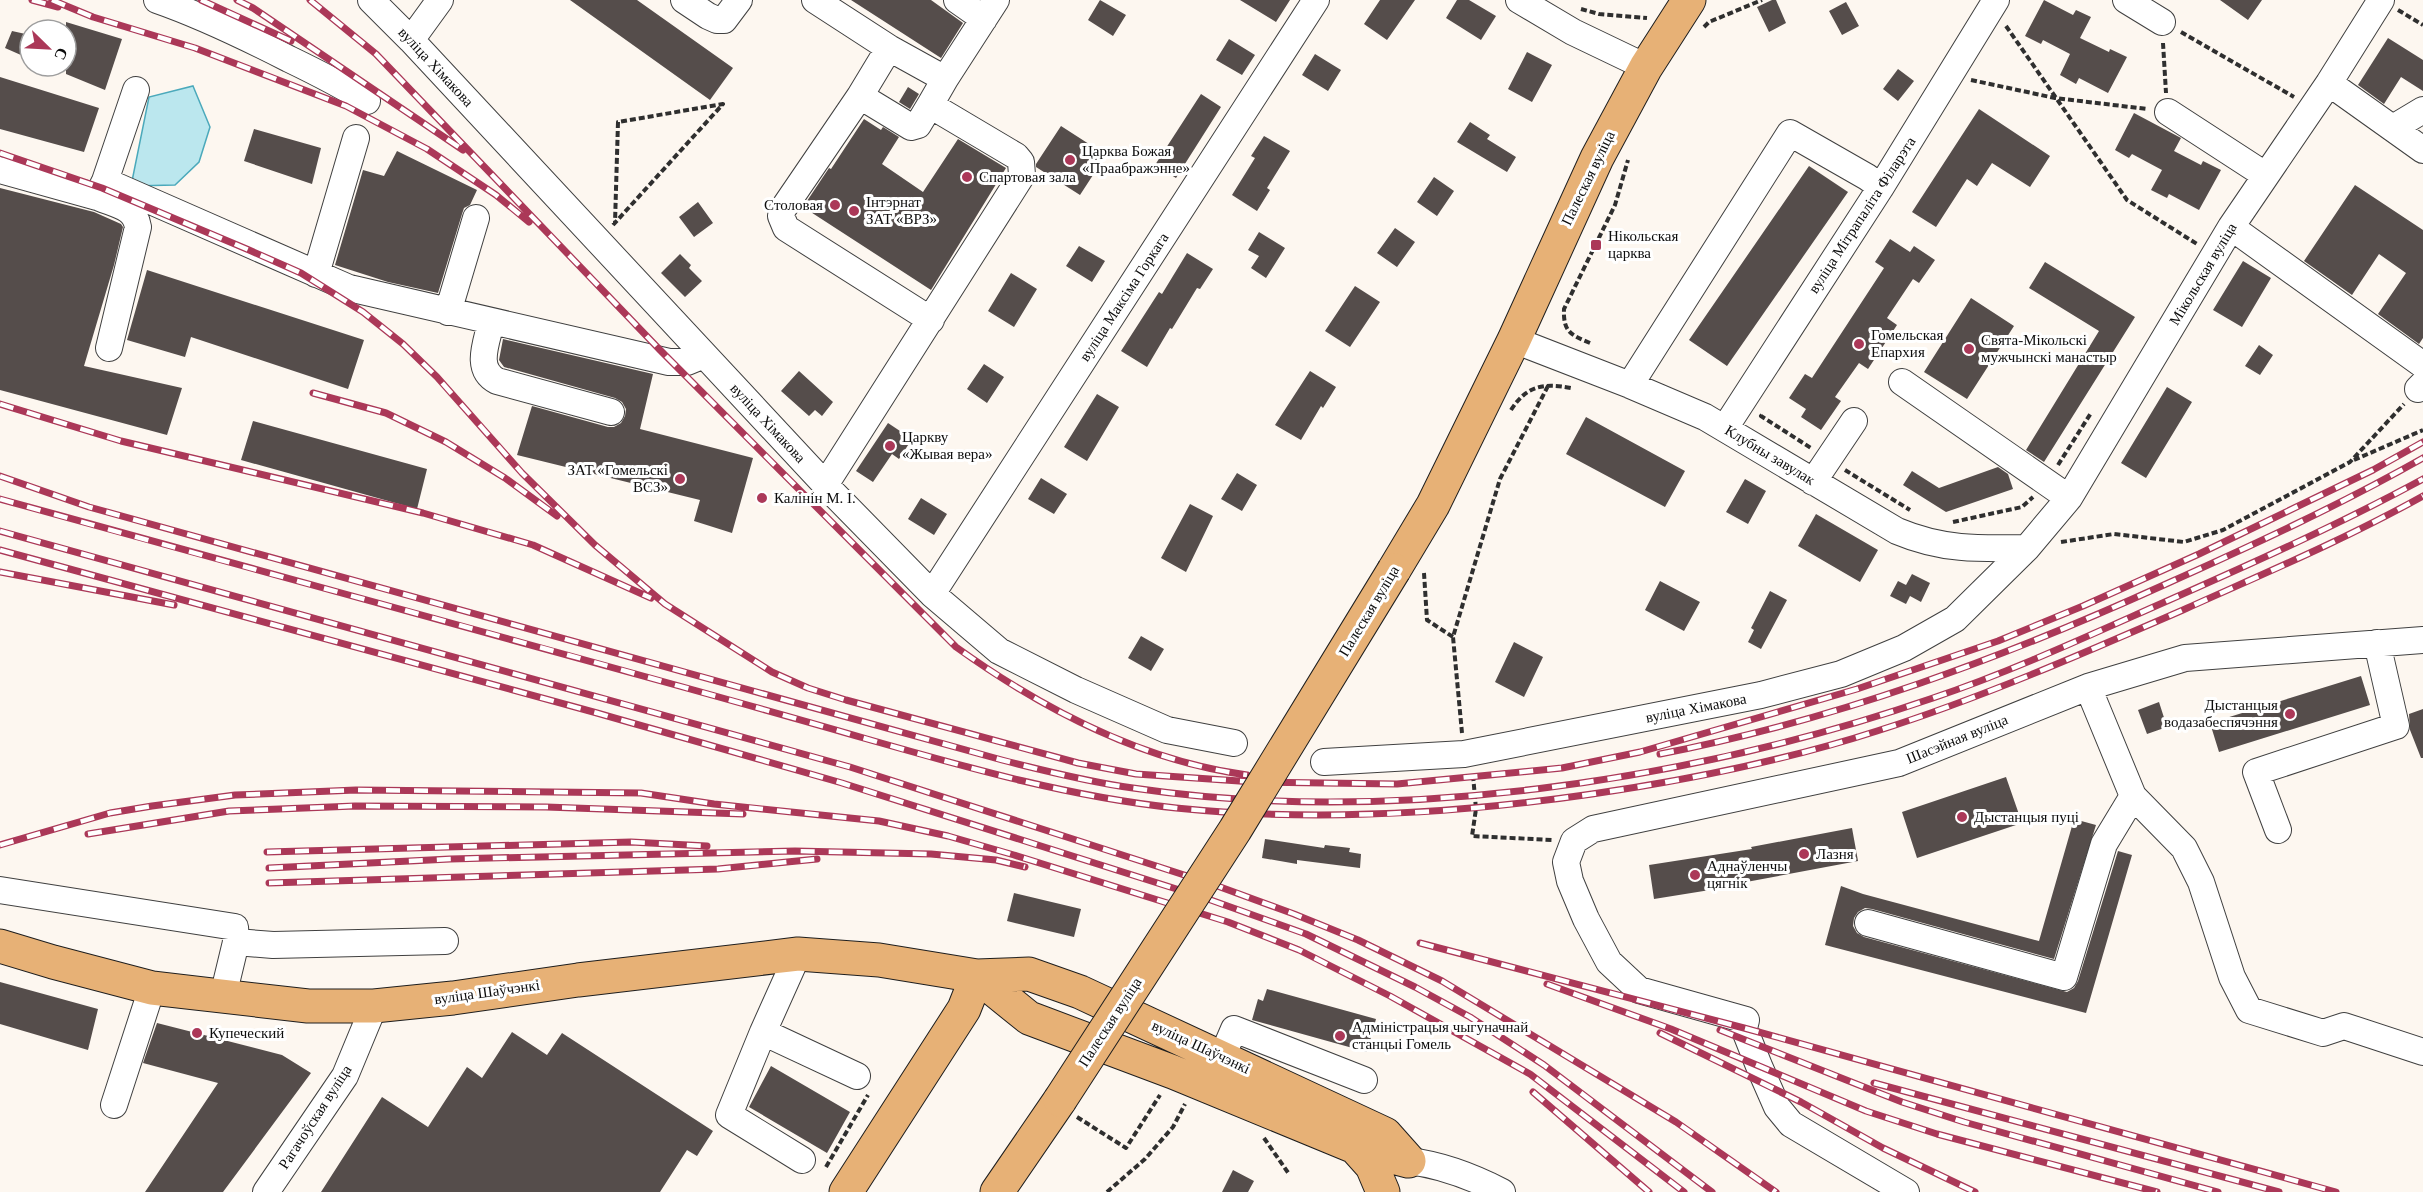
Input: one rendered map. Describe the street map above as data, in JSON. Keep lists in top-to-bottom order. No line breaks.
{"streets":{"main road":["Палеская вуліца","вуліца Шаўчэнкі"],"street":["вуліца Хімакова","вуліца Мітрапаліта Філарэта","Мікольская вуліца","вуліца Максіма Горкага","Клубны завулак","Шасэйная вуліца","Рагачоўская вуліца"]},"crossings":[["вуліца Хімакова","Мікольская вуліца"],["вуліца Хімакова","вуліца Максіма Горкага"],["вуліца Хімакова","Клубны завулак"],["Палеская вуліца","Клубны завулак"],["вуліца Мітрапаліта Філарэта","Клубны завулак"],["Мікольская вуліца","Клубны завулак"],["вуліца Шаўчэнкі","Рагачоўская вуліца"]],"places":{"other":["Царква Божая «Праабражэнне»","Спартовая зала","Столовая","Інтэрнат ЗАТ «ВРЗ»","Гомельская Епархия","Свята-Мікольскі мужчынскі манастыр","Царкву «Жывая вера»","ЗАТ «Гомельскі ВСЗ»","Калінін М. І.","Дыстанцыя водазабеспячэння","Дыстанцыя пуці","Лазня","Аднаўленчы цягнік","Купеческий","Адміністрацыя чыгуначнай станцыі Гомель"],"transit":["Нікольская царква"]},"north":"bottom right"}
